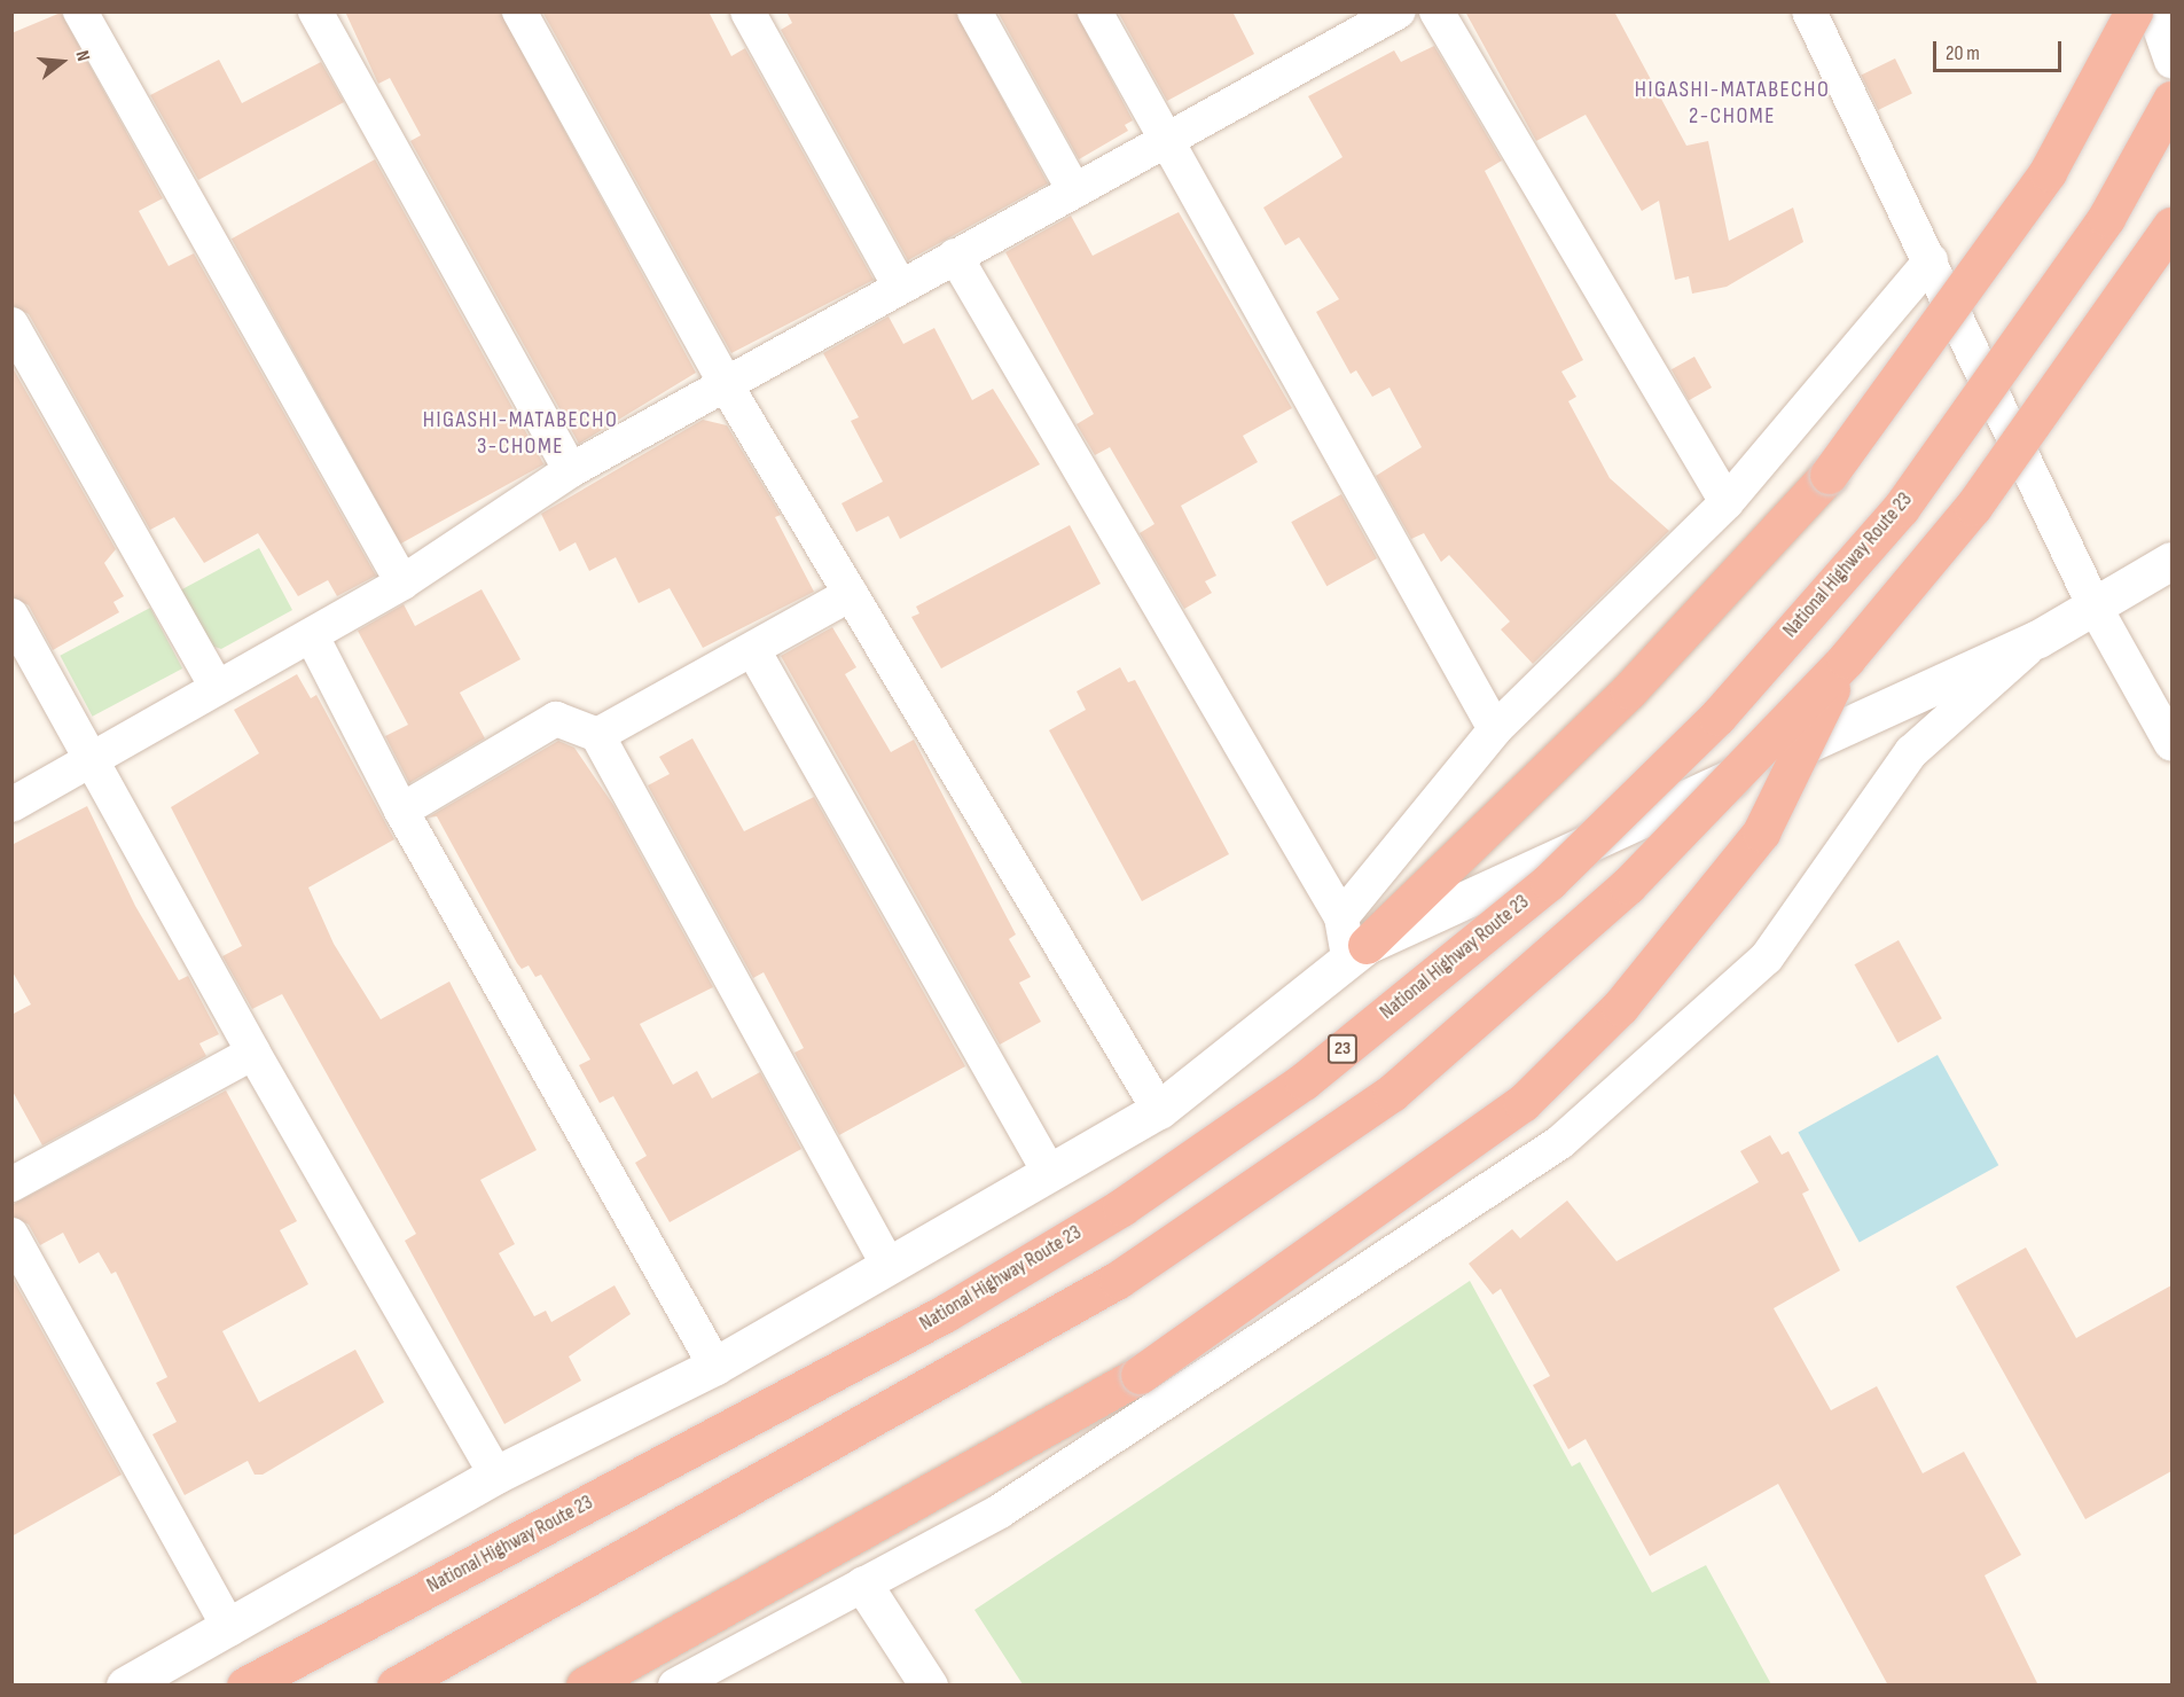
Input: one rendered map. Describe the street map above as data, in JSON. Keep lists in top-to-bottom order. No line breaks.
{"streets":{"highway":["National Highway Route 23","23"]},"districts":["HIGASHI-MATABECHO 2-CHOME","HIGASHI-MATABECHO 3-CHOME"],"scale_bar":"20 m","north":"right"}
